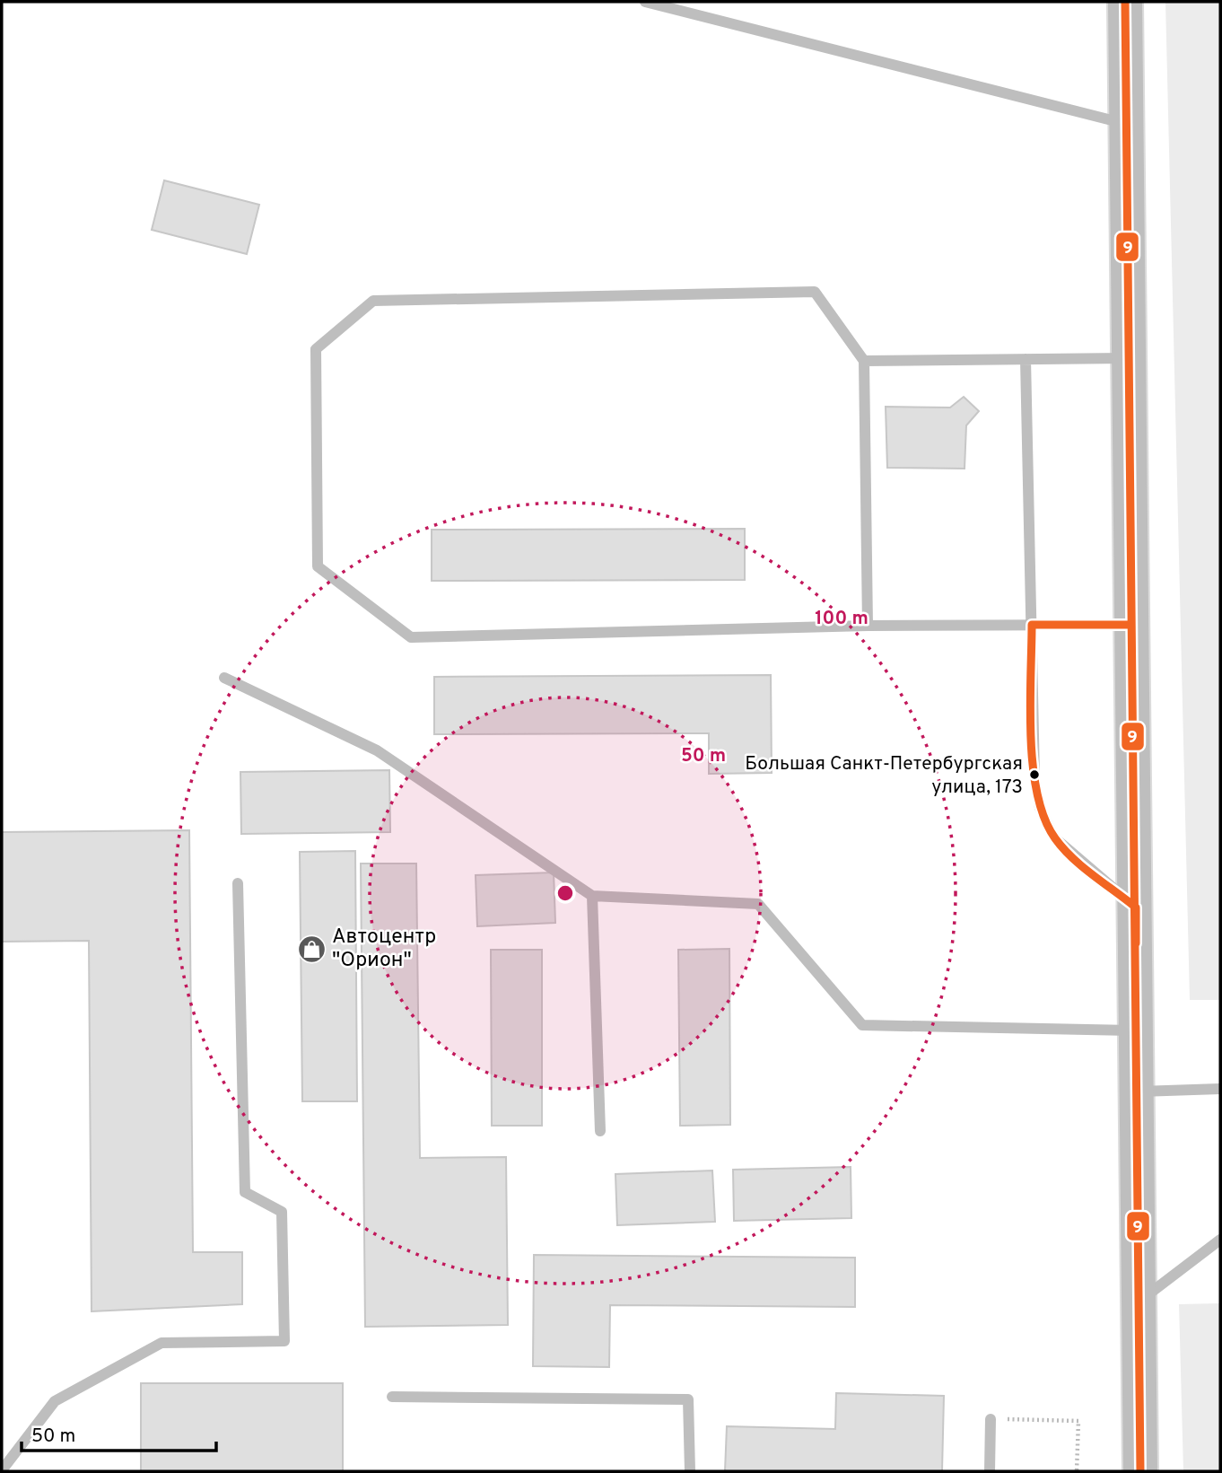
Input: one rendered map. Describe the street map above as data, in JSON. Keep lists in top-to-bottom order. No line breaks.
{"places":{"other":["Большая Санкт-Петербургская улица, 173"],"shop":["Автоцентр \"Орион\""]},"lines":["transit line 9"],"scale_bar":"50 m","rings":["100 m","50 m"]}
